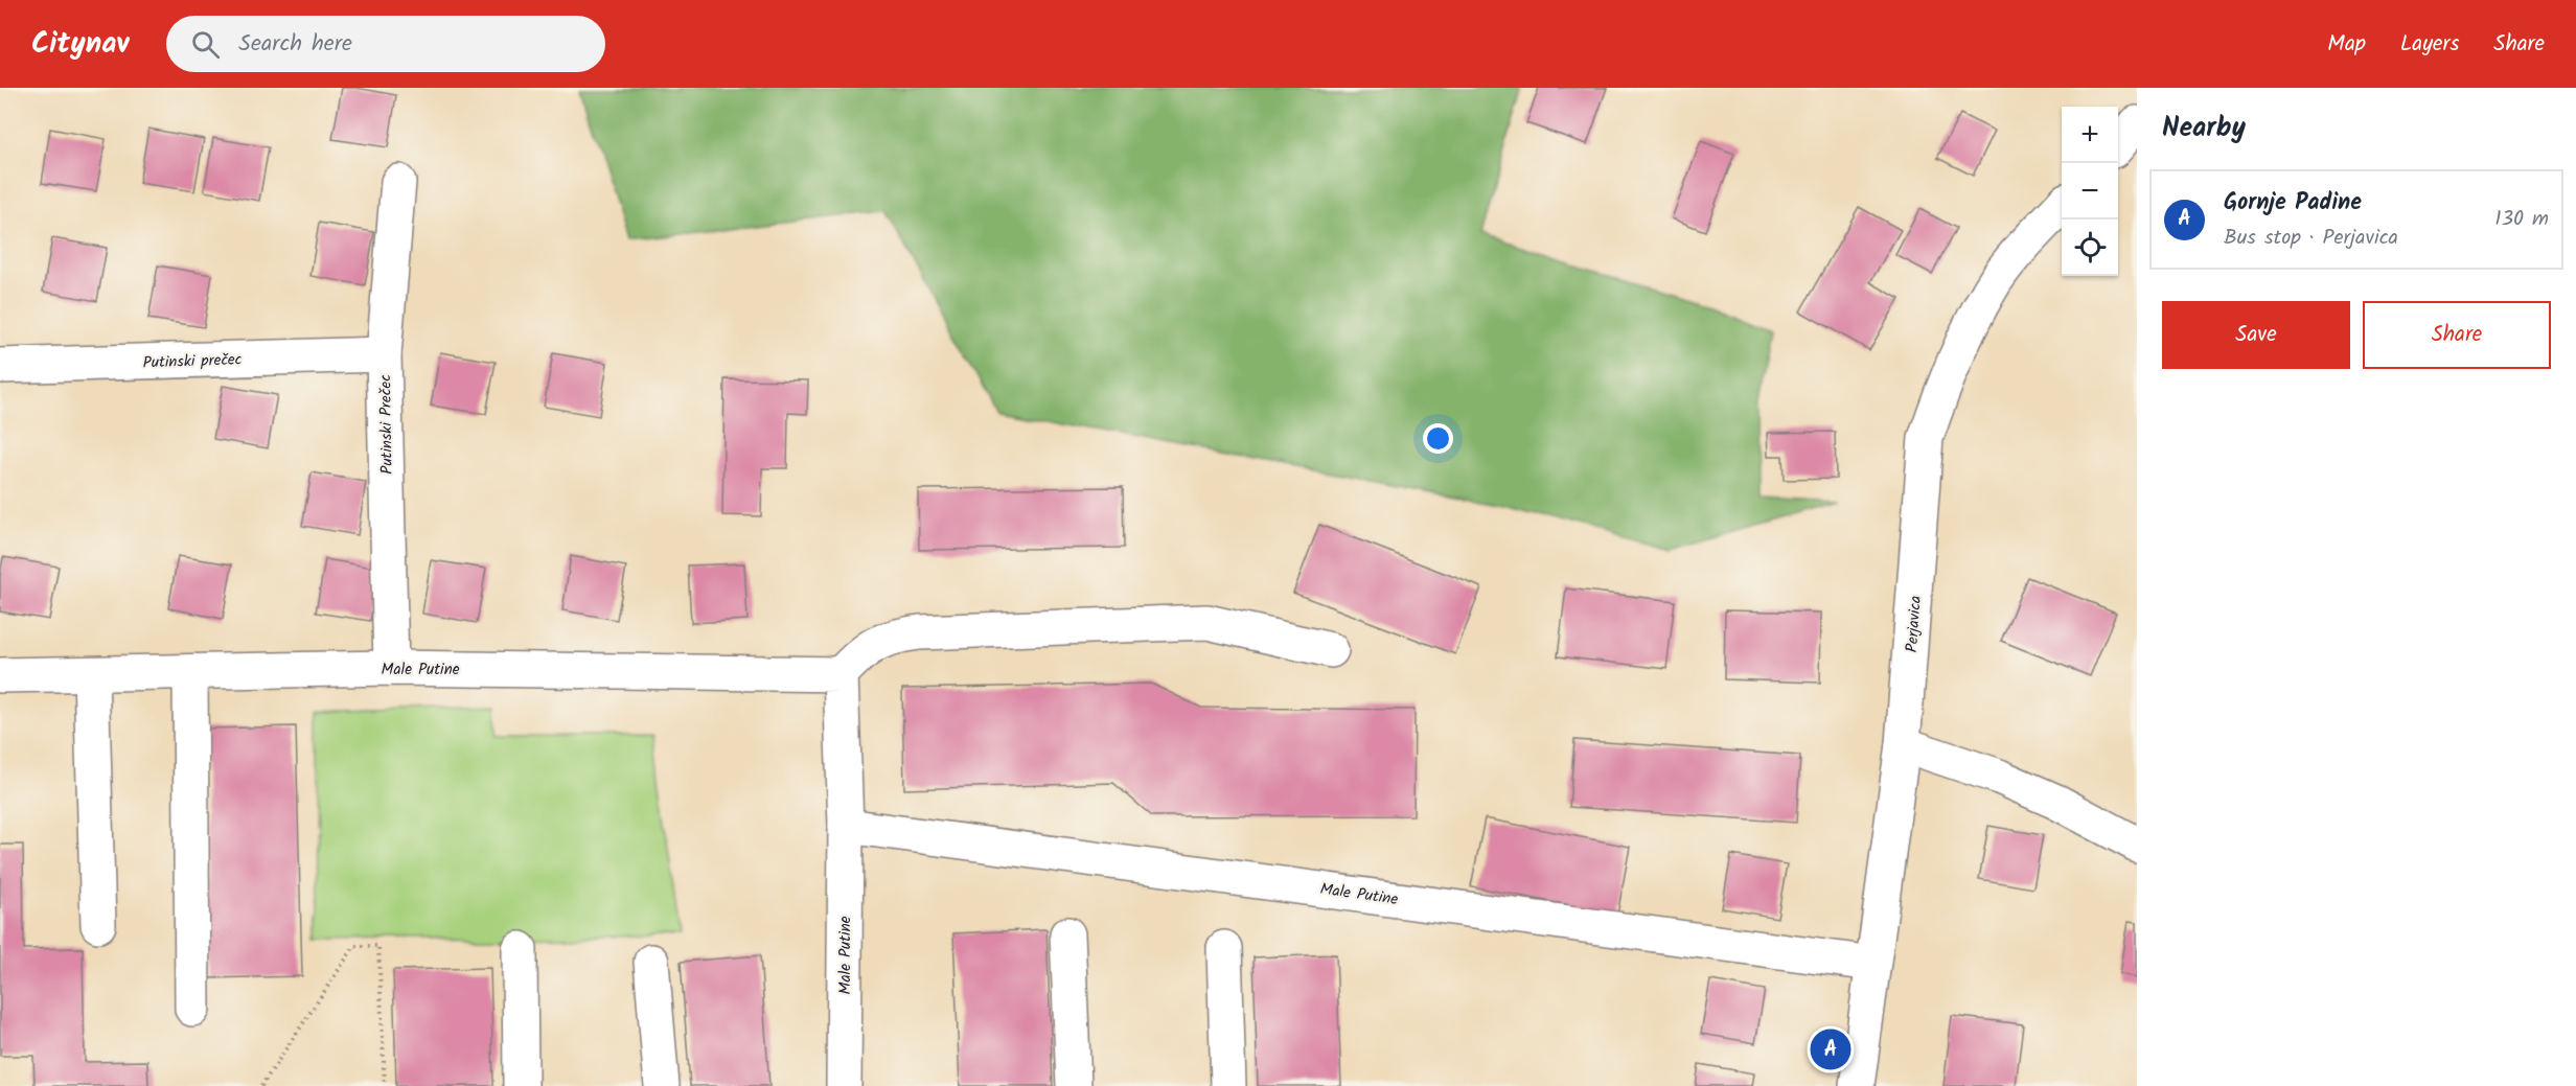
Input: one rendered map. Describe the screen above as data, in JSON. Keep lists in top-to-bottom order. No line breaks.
{"streets":{"street":["Putinski prečec","Putinski Prečec","Perjavica","Male Putine"]},"crossings":[["Putinski prečec","Putinski Prečec"],["Putinski Prečec","Male Putine"],["Perjavica","Male Putine"]],"page":{"header":"Citynav","search":"Search here","nav":["Map","Layers","Share"],"heading":"Nearby","map_buttons":["+","−"],"list":[{"mark":"A","name":"Gornje Padine","note":"Bus stop · Perjavica","value":"130 m"}],"buttons":["Save","Share"],"pins":"A"}}
